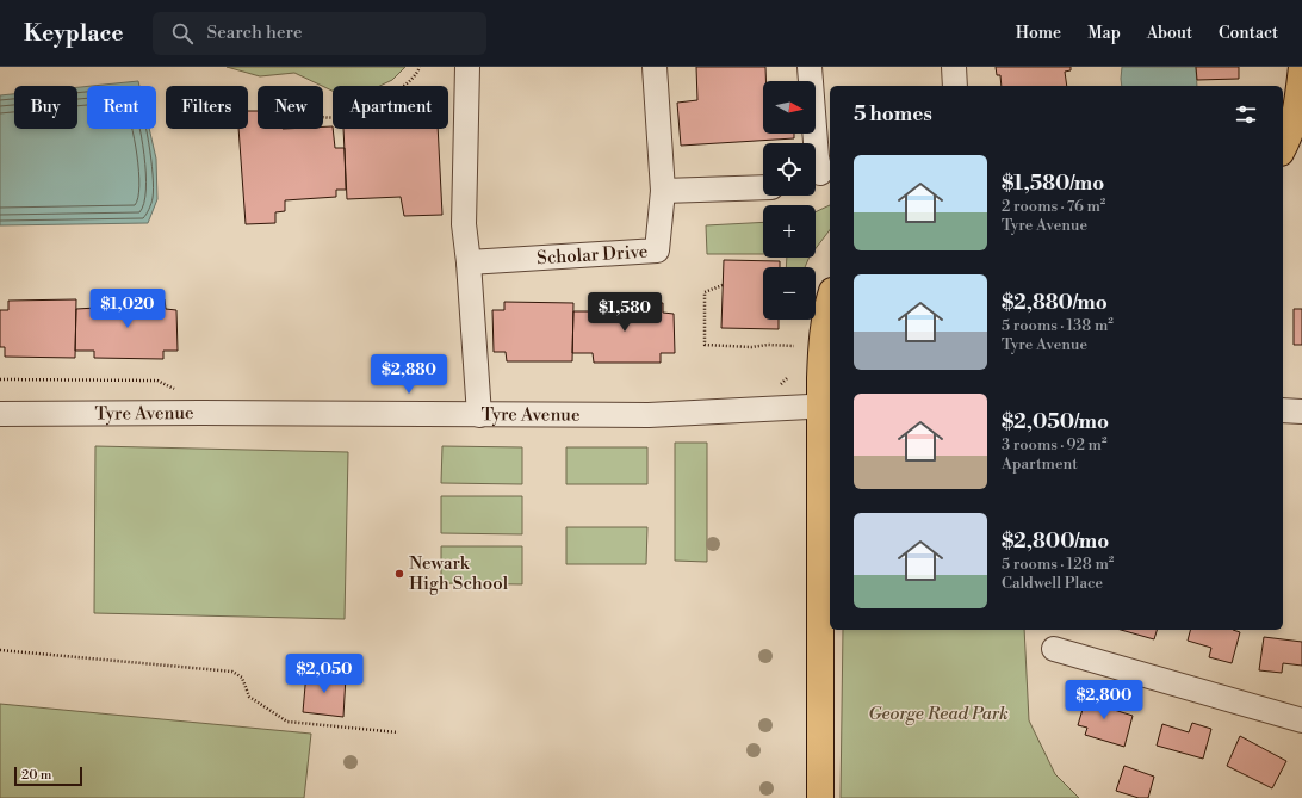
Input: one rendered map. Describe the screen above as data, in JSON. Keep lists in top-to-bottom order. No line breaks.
{"streets":{"street":["Scholar Drive","Tyre Avenue"]},"parks":["George Read Park"],"places":["Newark High School"],"scale_bar":"20 m","north":"right","page":{"header":"Keyplace","search":"Search here","nav":["Home","Map","About","Contact"],"map_buttons":["+","−"],"chip":["Buy","Rent","Filters","New","Apartment"],"heading":"5 homes","list":[{"name":"$1,580/mo","note":"2 rooms · 76 m² · Tyre Avenue"},{"name":"$2,880/mo","note":"5 rooms · 138 m² · Tyre Avenue"},{"name":"$2,050/mo","note":"3 rooms · 92 m² · Apartment"},{"name":"$2,800/mo","note":"5 rooms · 128 m² · Caldwell Place"}],"price":["$1,020","$1,580","$2,880","$2,050","$2,800"],"scale":"20 m"}}
